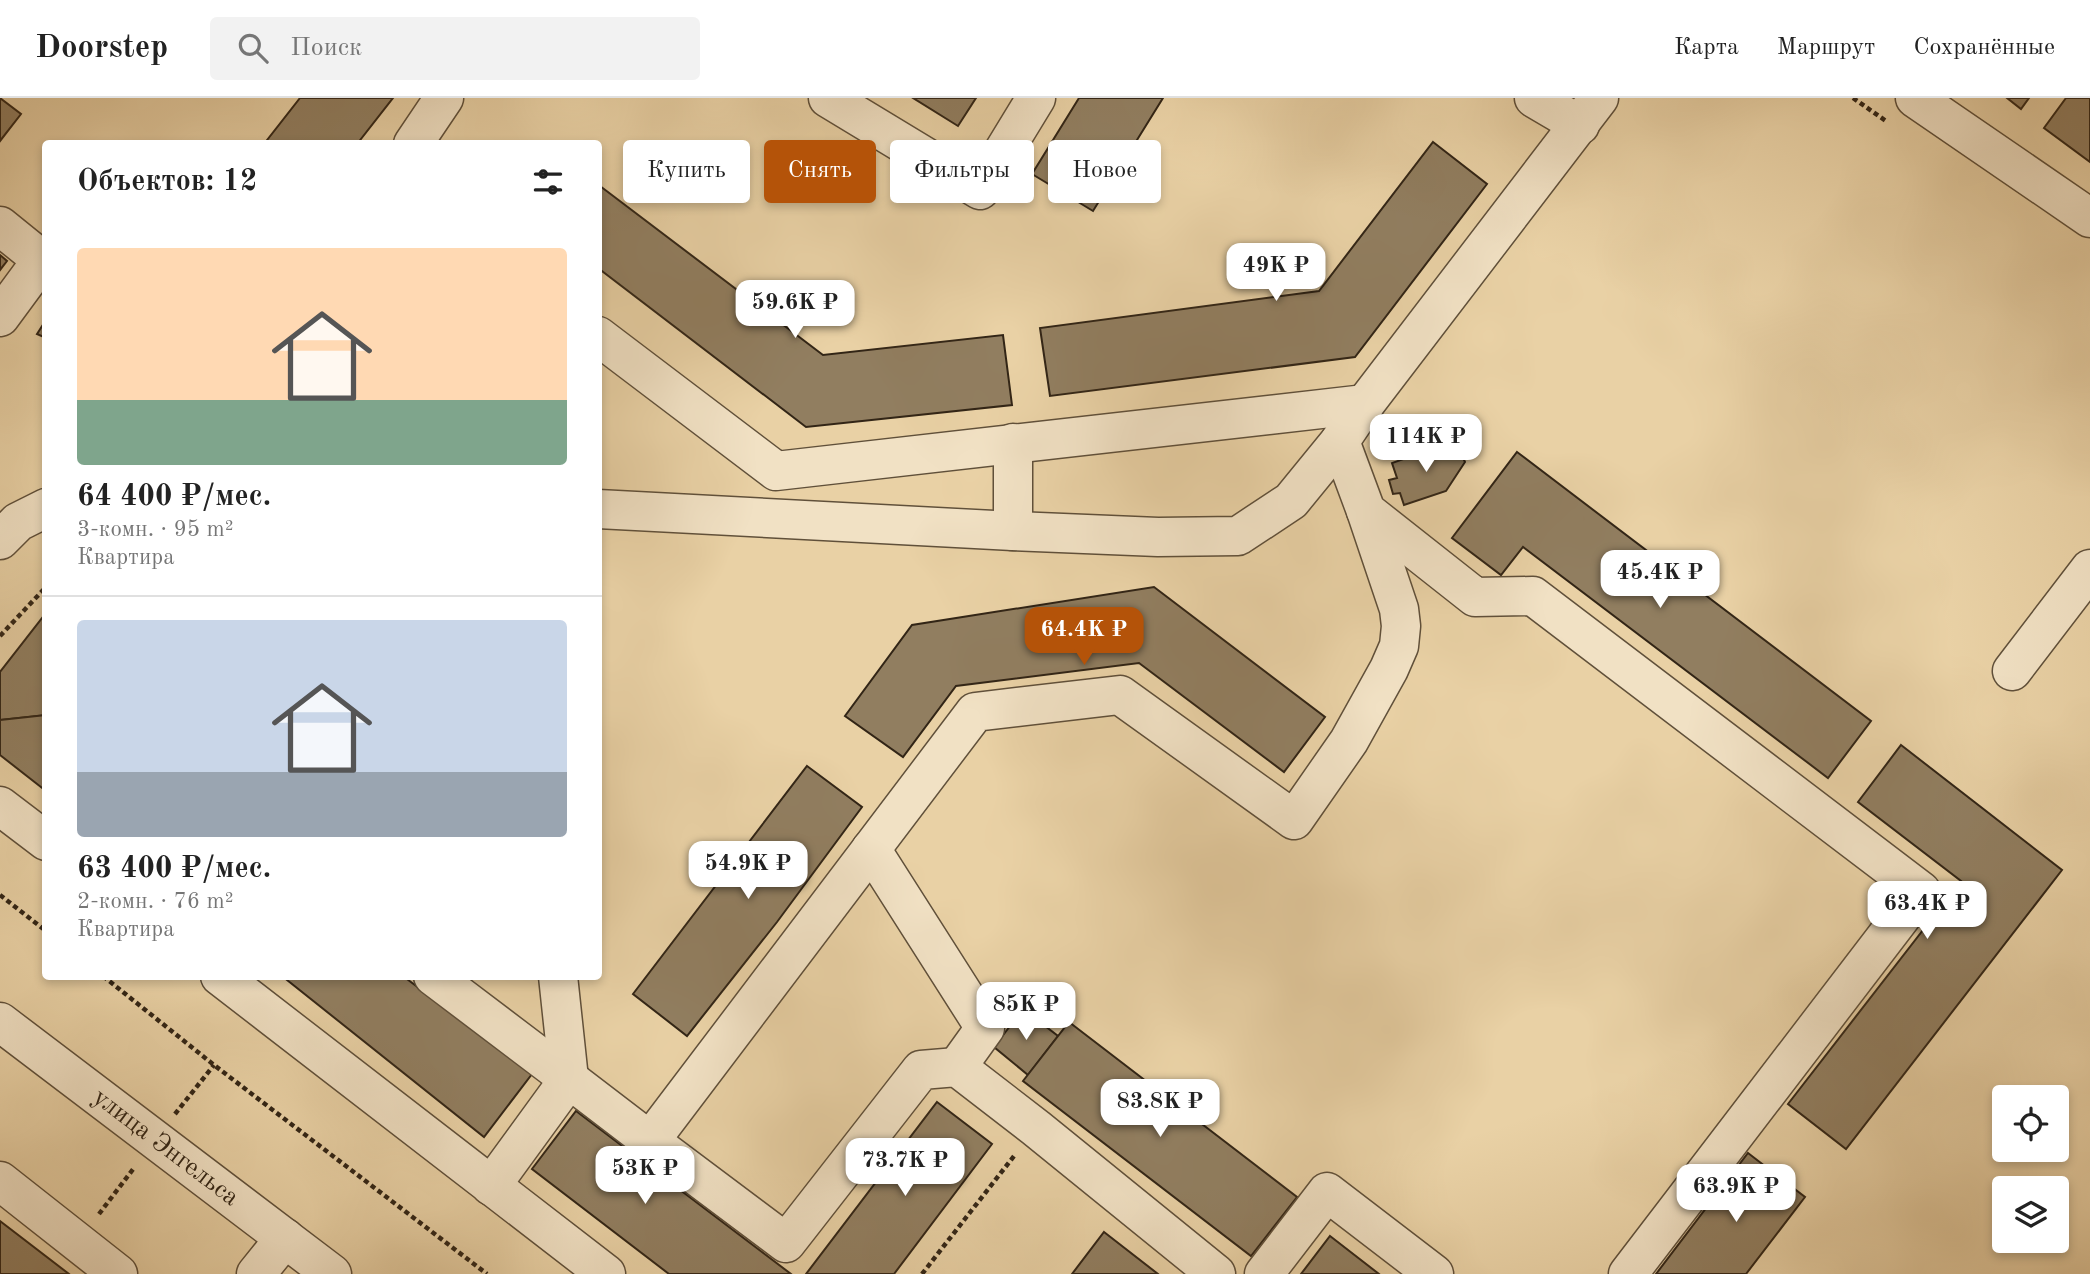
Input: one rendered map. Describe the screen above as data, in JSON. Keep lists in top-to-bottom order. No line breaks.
{"streets":{"street":["улица Энгельса"]},"page":{"header":"Doorstep","search":"Поиск","nav":["Карта","Маршрут","Сохранённые"],"chip":["Купить","Снять","Фильтры","Новое"],"heading":"Объектов: 12","list":[{"name":"64 400 ₽/мес.","note":"3-комн. · 95 m² · Квартира"},{"name":"63 400 ₽/мес.","note":"2-комн. · 76 m² · Квартира"}],"price":["49K ₽","59.6K ₽","114K ₽","45.4K ₽","64.4K ₽","54.9K ₽","63.4K ₽","85K ₽","83.8K ₽","73.7K ₽","53K ₽","63.9K ₽"]}}
